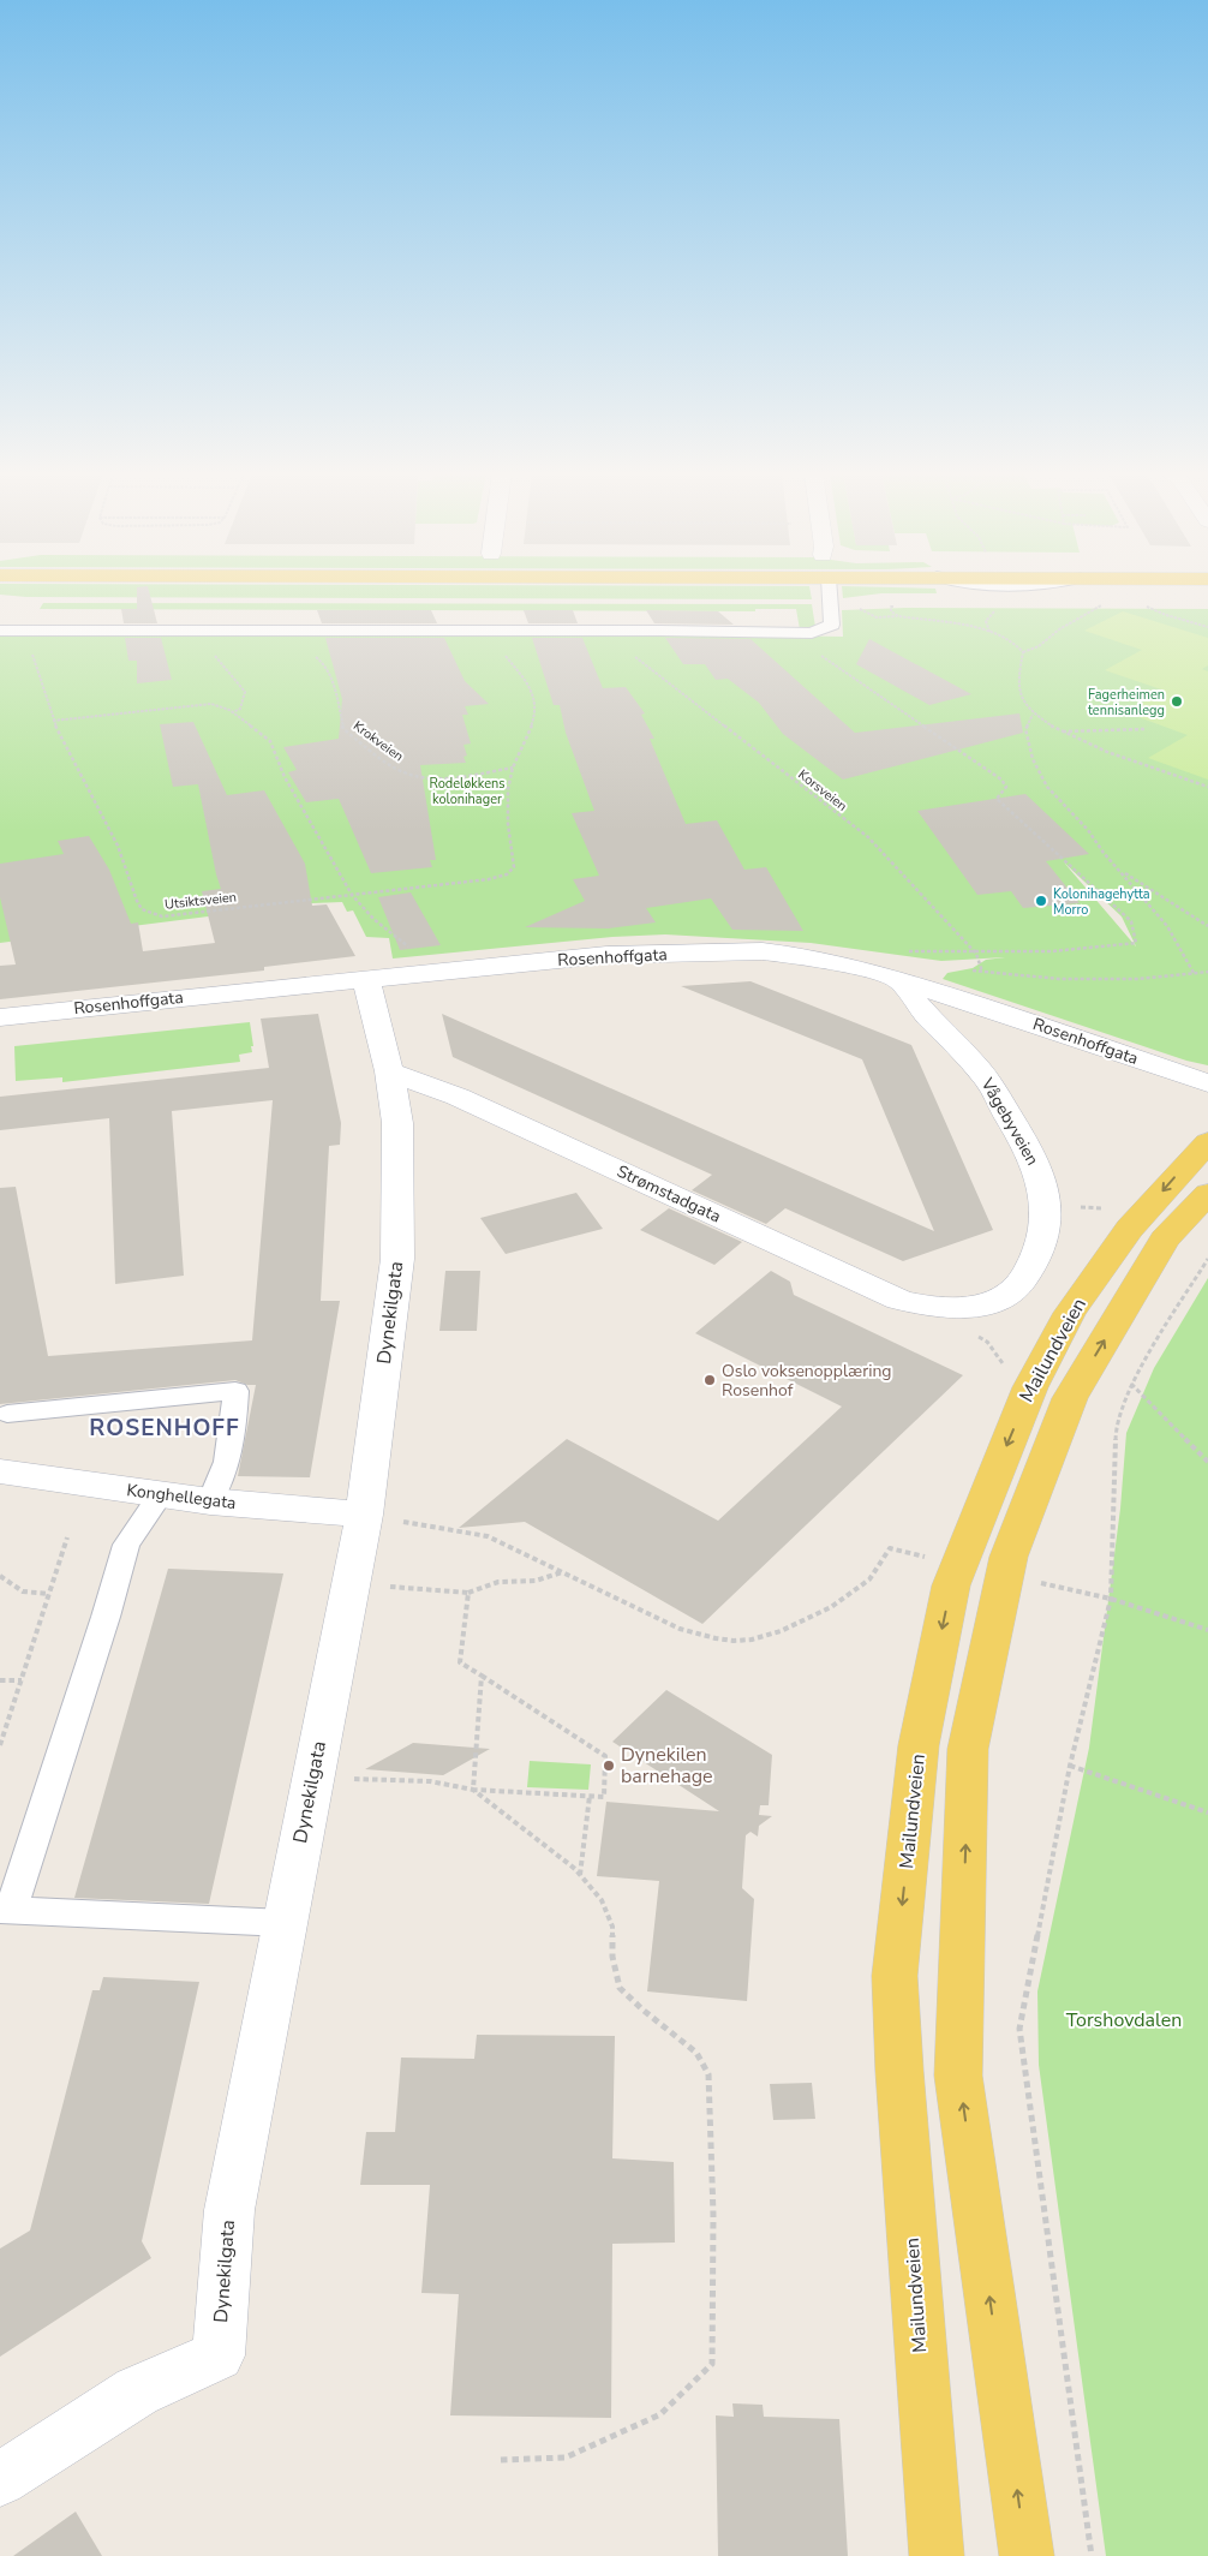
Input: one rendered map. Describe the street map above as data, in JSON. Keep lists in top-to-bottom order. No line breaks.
{"streets":{"main road":["Mailundveien"],"street":["Rosenhoffgata","Vågebyveien","Strømstadgata","Dynekilgata","Konghellegata"],"path":["Krokveien","Korsveien","Utsiktsveien"]},"crossings":[["Krokveien","Utsiktsveien"],["Rosenhoffgata","Vågebyveien"],["Rosenhoffgata","Dynekilgata"],["Vågebyveien","Strømstadgata"],["Strømstadgata","Dynekilgata"],["Dynekilgata","Konghellegata"]],"districts":["ROSENHOFF"],"parks":["Rodeløkkens kolonihager","Torshovdalen"],"places":["Fagerheimen tennisanlegg","Kolonihagehytta Morro","Oslo voksenopplæring Rosenhof","Dynekilen barnehage"]}
